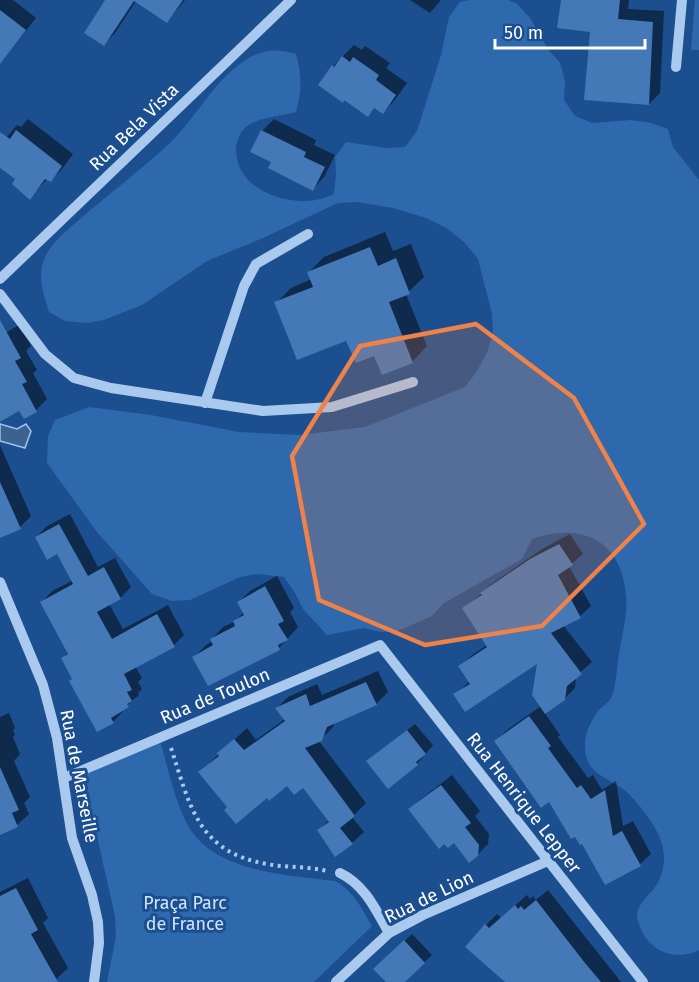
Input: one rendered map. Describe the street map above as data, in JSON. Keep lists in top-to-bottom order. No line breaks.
{"streets":{"street":["Rua Bela Vista","Rua de Toulon","Rua de Marseille","Rua Henrique Lepper","Rua de Lion"]},"crossings":[["Rua de Toulon","Rua de Marseille"],["Rua de Toulon","Rua Henrique Lepper"],["Rua Henrique Lepper","Rua de Lion"]],"parks":["Praça Parc de France"],"scale_bar":"50 m"}
